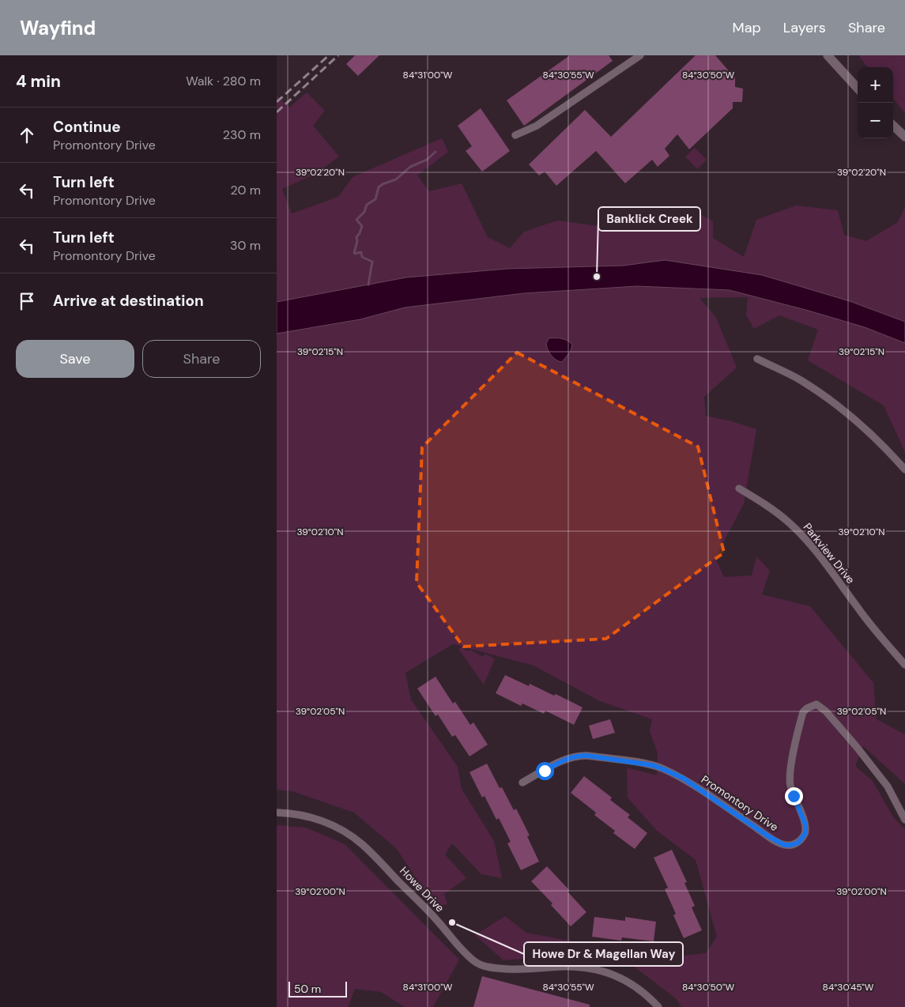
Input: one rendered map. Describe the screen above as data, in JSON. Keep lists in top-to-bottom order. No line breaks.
{"streets":{"street":["Parkview Drive","Promontory Drive","Howe Drive"]},"places":["Banklick Creek","Howe Dr & Magellan Way"],"scale_bar":"50 m","page":{"header":"Wayfind","nav":["Map","Layers","Share"],"heading":["4 min","Walk · 280 m"],"map_buttons":["+","−"],"list":[["Continue","Promontory Drive","230 m"],["Turn left","Promontory Drive","20 m"],["Turn left","Promontory Drive","30 m"],"Arrive at destination"],"buttons":["Save","Share"],"scale":"50 m"},"coordinates":["84°31'00\"W","84°30'55\"W","84°30'50\"W","39°02'20\"N","39°02'15\"N","39°02'10\"N","39°02'05\"N","39°02'00\"N","84°30'45\"W"]}
